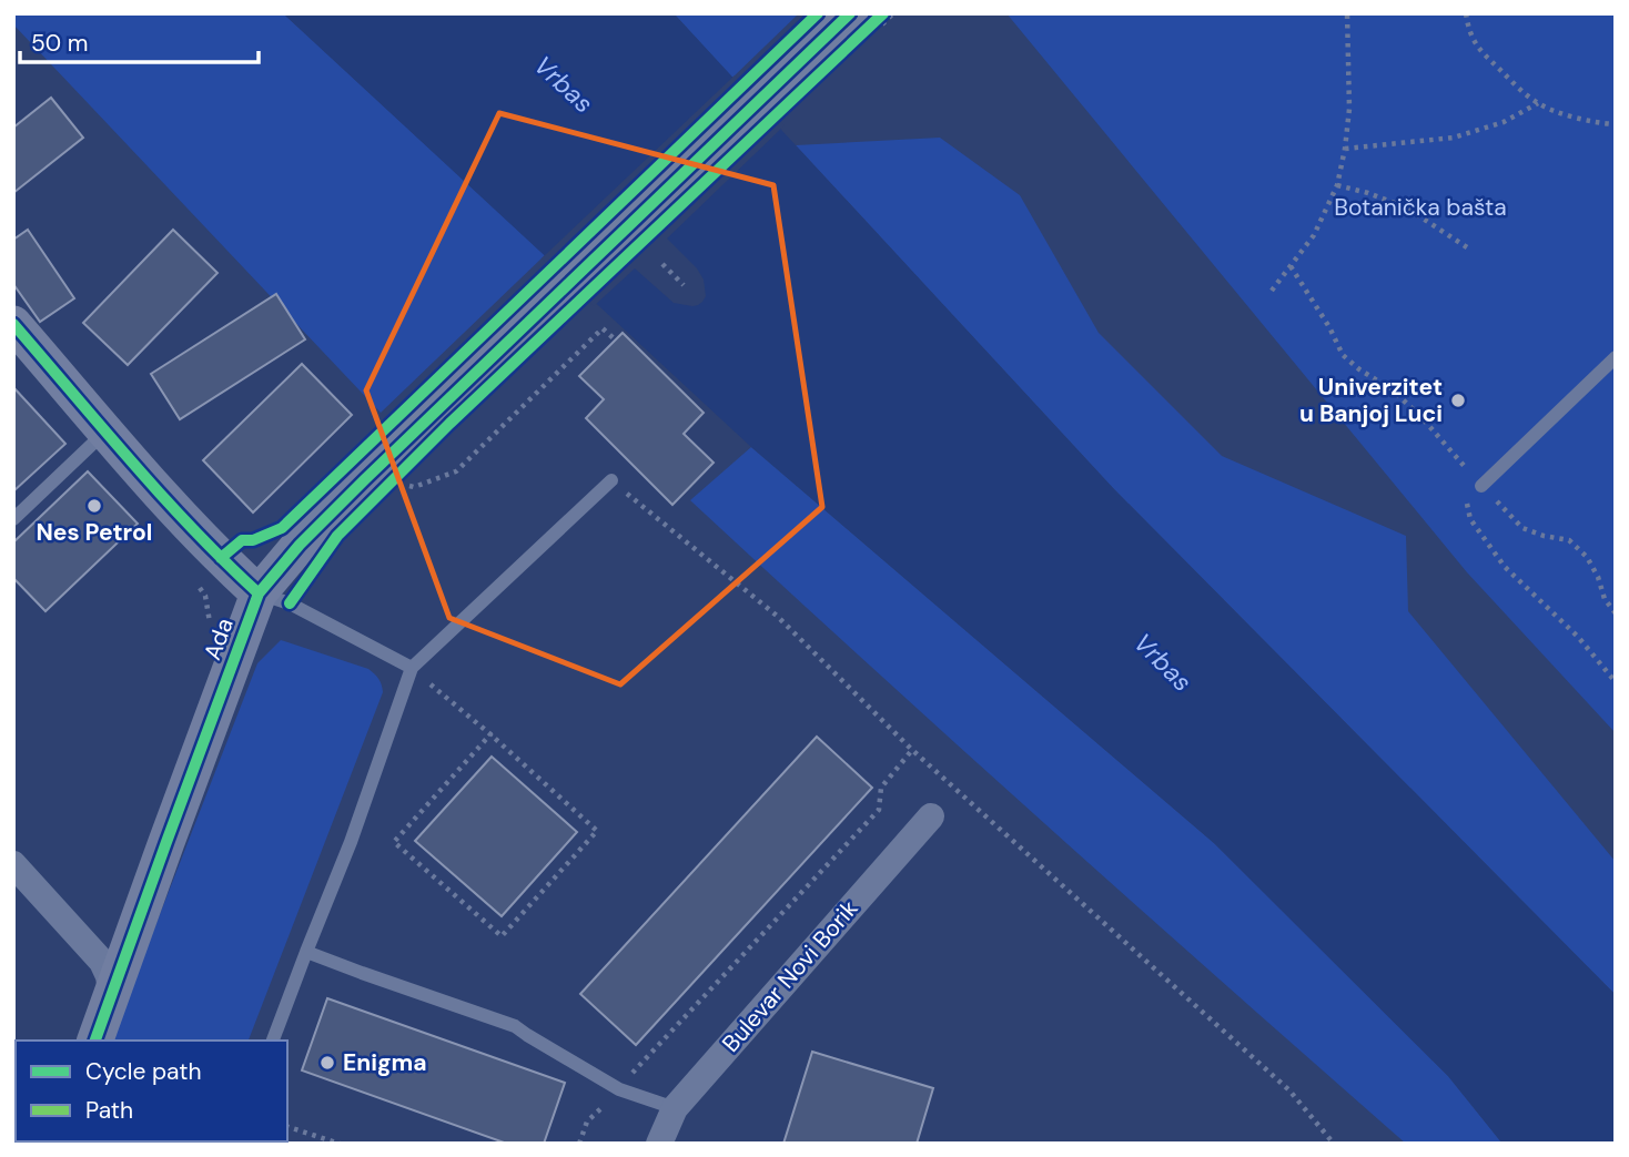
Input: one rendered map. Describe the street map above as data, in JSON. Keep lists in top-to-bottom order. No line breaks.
{"streets":{"street":["Ada","Bulevar Novi Borik"]},"water":["Vrbas"],"parks":["Botanička bašta"],"places":["Univerzitet u Banjoj Luci","Nes Petrol","Enigma"],"legend":["Cycle path","Path"],"scale_bar":"50 m"}
